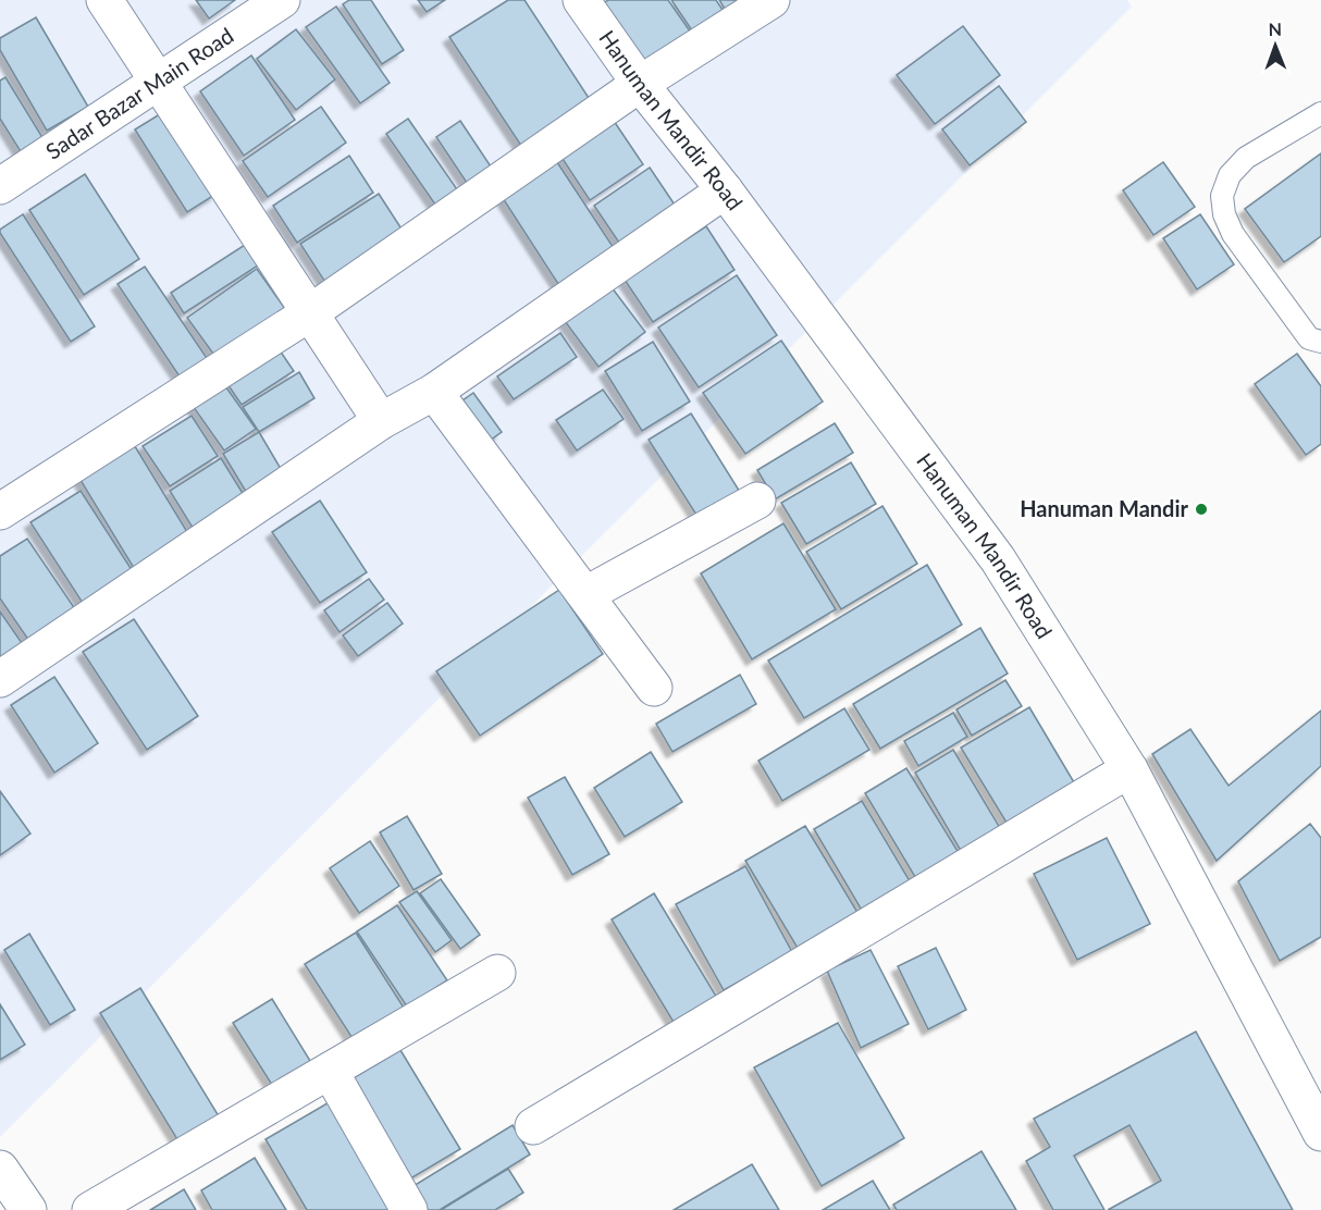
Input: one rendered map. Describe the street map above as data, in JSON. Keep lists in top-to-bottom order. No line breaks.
{"streets":{"street":["Sadar Bazar Main Road","Hanuman Mandir Road"]},"places":["Hanuman Mandir"],"north":"top"}
